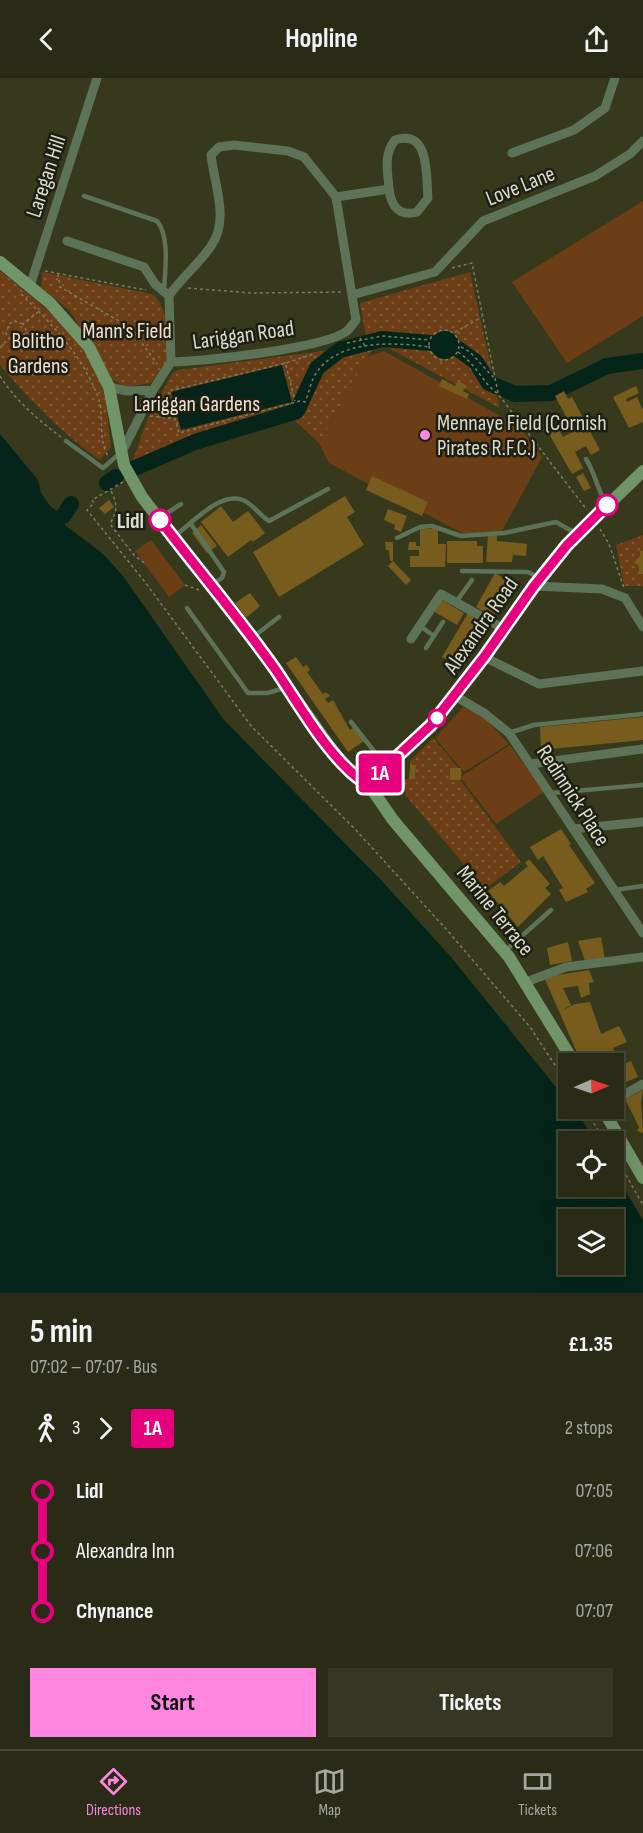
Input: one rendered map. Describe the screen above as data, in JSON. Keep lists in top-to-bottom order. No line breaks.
{"streets":{"street":["Laregan Hill","Love Lane","Lariggan Road","Alexandra Road","Redinnick Place","Marine Terrace"]},"crossings":[["Alexandra Road","Redinnick Place"],["Alexandra Road","Marine Terrace"]],"parks":["Mann's Field","Bolitho Gardens","Lariggan Gardens"],"places":["Mennaye Field (Cornish Pirates R.F.C.)","Lidl"],"lines":["bus line 1A"],"north":"right","page":{"header":"Hopline","on_map":"1A","heading":["5 min","07:02 – 07:07 · Bus","£1.35"],"legs":["3","1A","2 stops"],"list":[{"name":"Lidl","value":"07:05"},{"name":"Alexandra Inn","value":"07:06"},{"name":"Chynance","value":"07:07"}],"buttons":["Start","Tickets"],"tabs":["Directions","Map","Tickets"]}}
